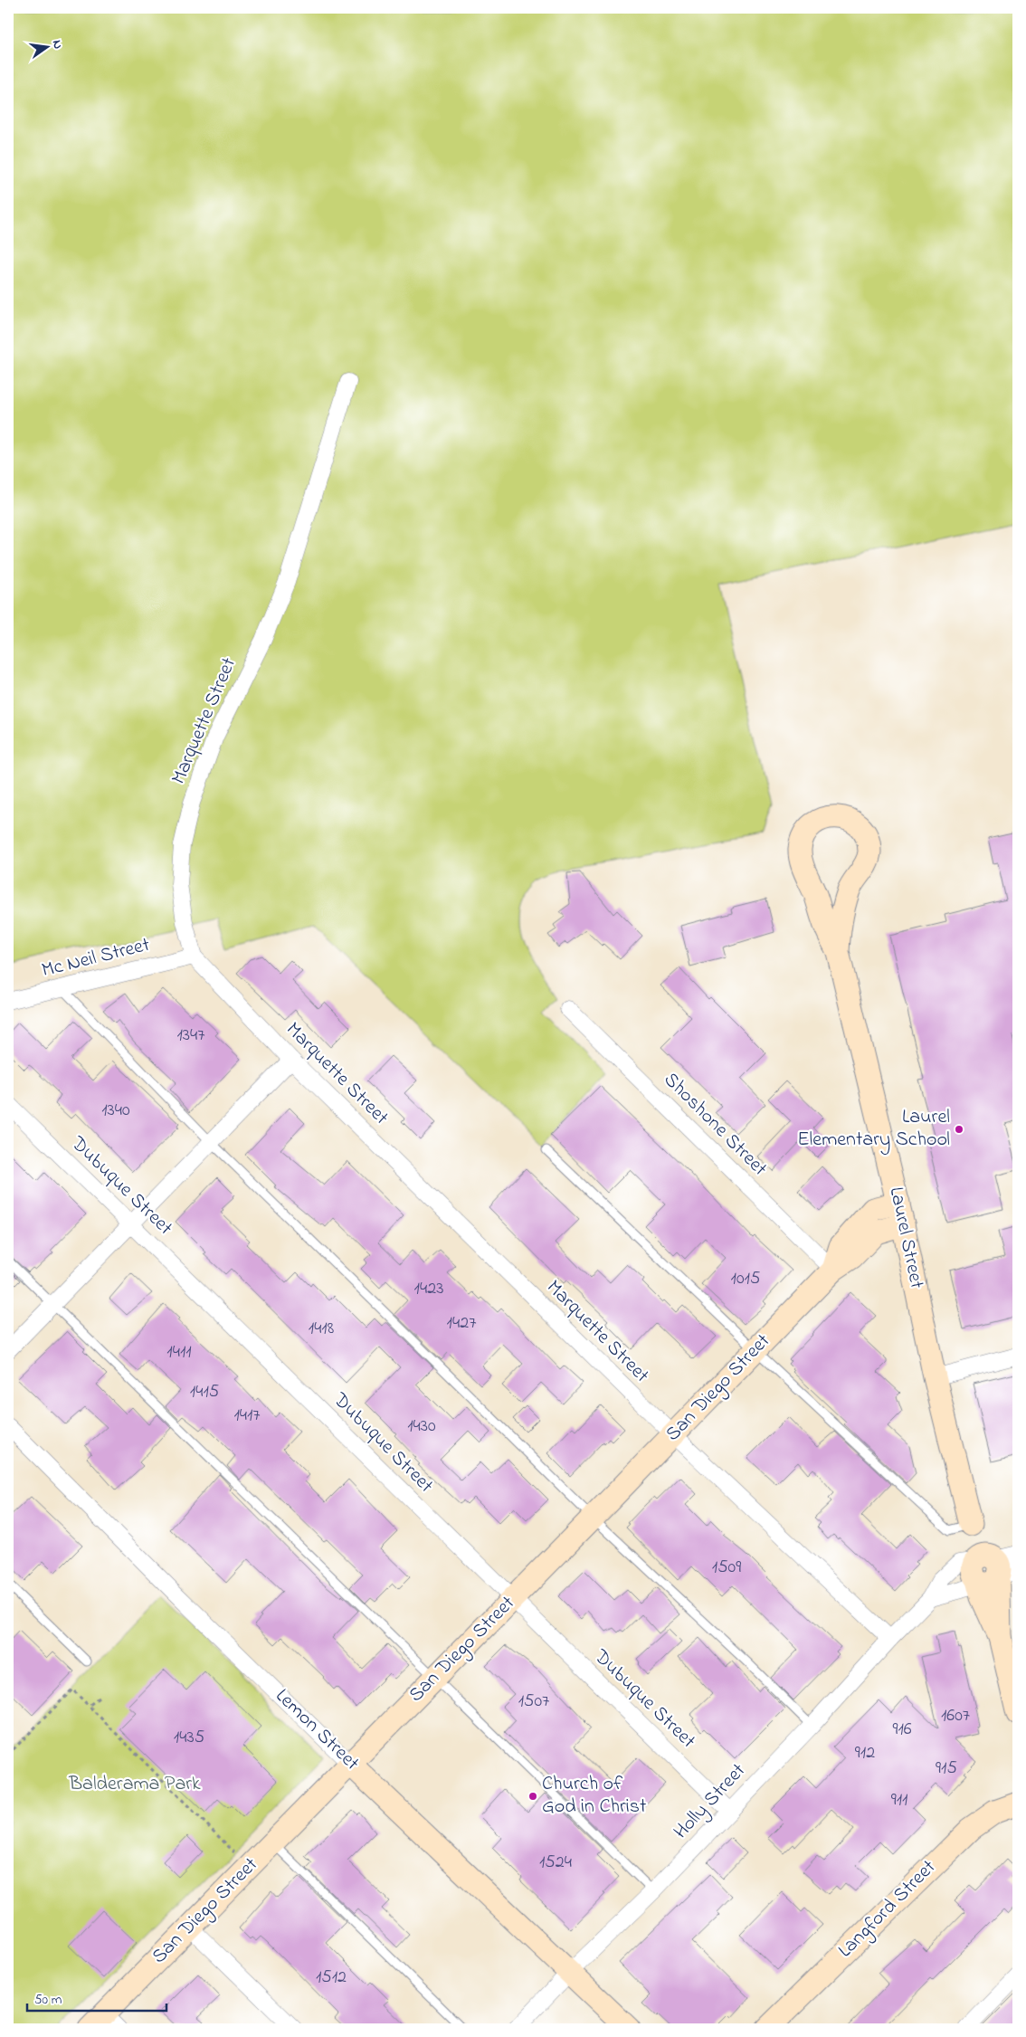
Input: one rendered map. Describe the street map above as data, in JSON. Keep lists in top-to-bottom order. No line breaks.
{"streets":{"street":["Marquette Street","Mc Neil Street","Shoshone Street","Dubuque Street","Laurel Street","San Diego Street","Lemon Street","Holly Street","Langford Street"]},"crossings":[["Marquette Street","Mc Neil Street"],["Marquette Street","San Diego Street"],["Marquette Street","Holly Street"],["Shoshone Street","San Diego Street"],["Dubuque Street","San Diego Street"],["Dubuque Street","Holly Street"],["Laurel Street","San Diego Street"],["Laurel Street","Holly Street"],["San Diego Street","Lemon Street"],["Lemon Street","Holly Street"]],"parks":["Balderama Park"],"places":["Laurel Elementary School","Church of God in Christ"],"house_numbers":["1347","1340","1015","1423","1427","1418","1411","1415","1417","1430","1509","1507","1607","916","1435","912","915","911","1524","1512"],"scale_bar":"50 m","north":"right"}
